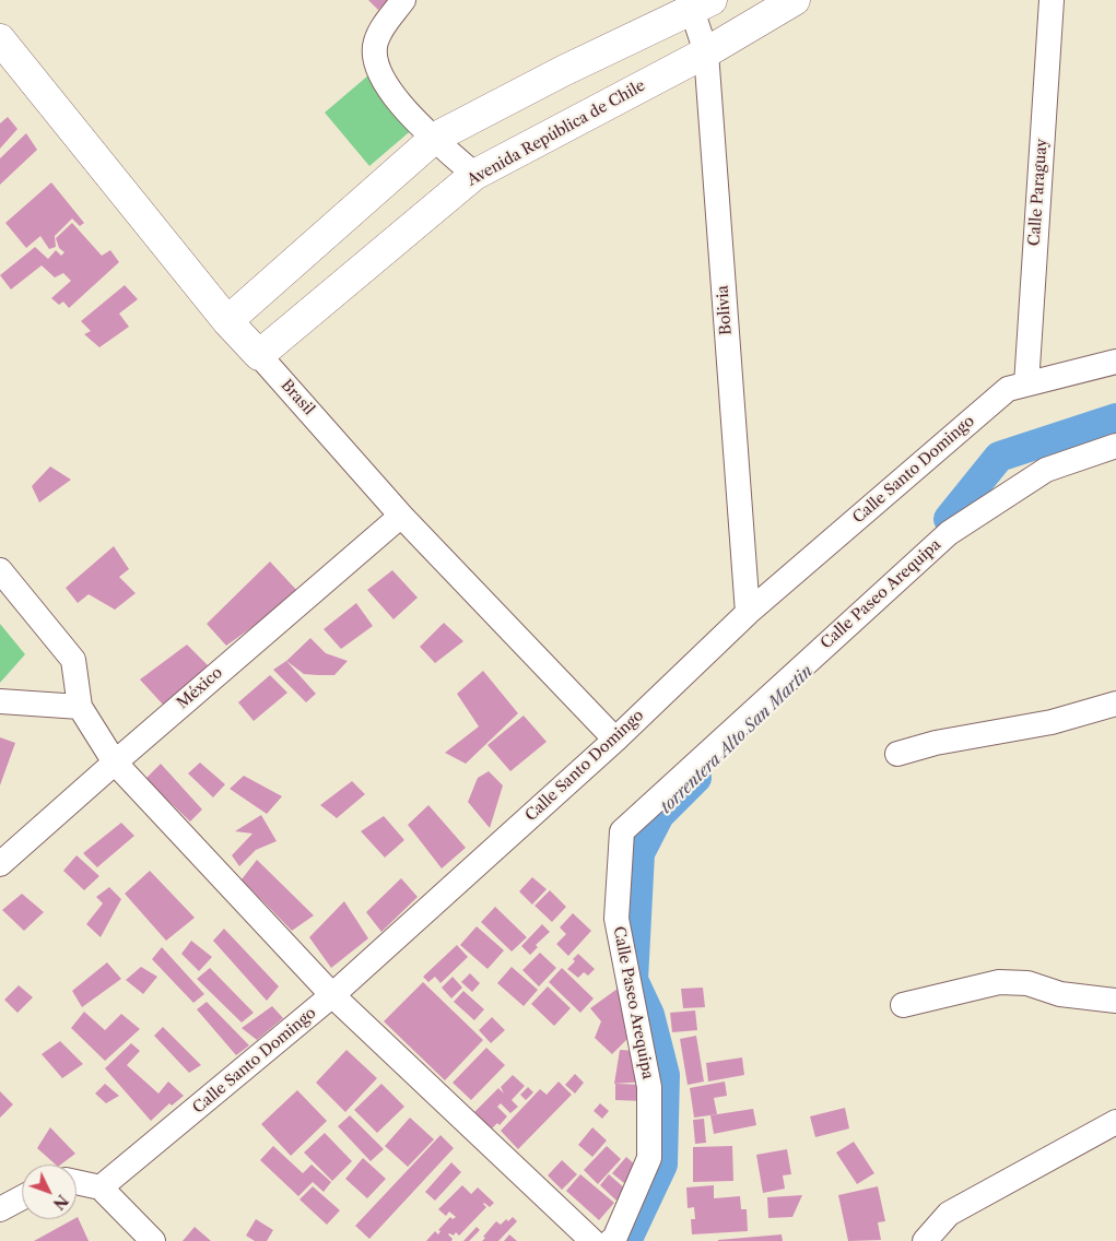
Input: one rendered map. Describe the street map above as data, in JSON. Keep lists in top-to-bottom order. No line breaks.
{"streets":{"street":["Avenida República de Chile","Calle Paraguay","Bolivia","Brasil","Calle Santo Domingo","Calle Paseo Arequipa","México"]},"crossings":[["Avenida República de Chile","Bolivia"],["Avenida República de Chile","Brasil"],["Calle Paraguay","Calle Santo Domingo"],["Bolivia","Calle Santo Domingo"],["Brasil","Calle Santo Domingo"],["Brasil","México"]],"water":["torrentera Alto San Martin"],"north":"bottom right"}
